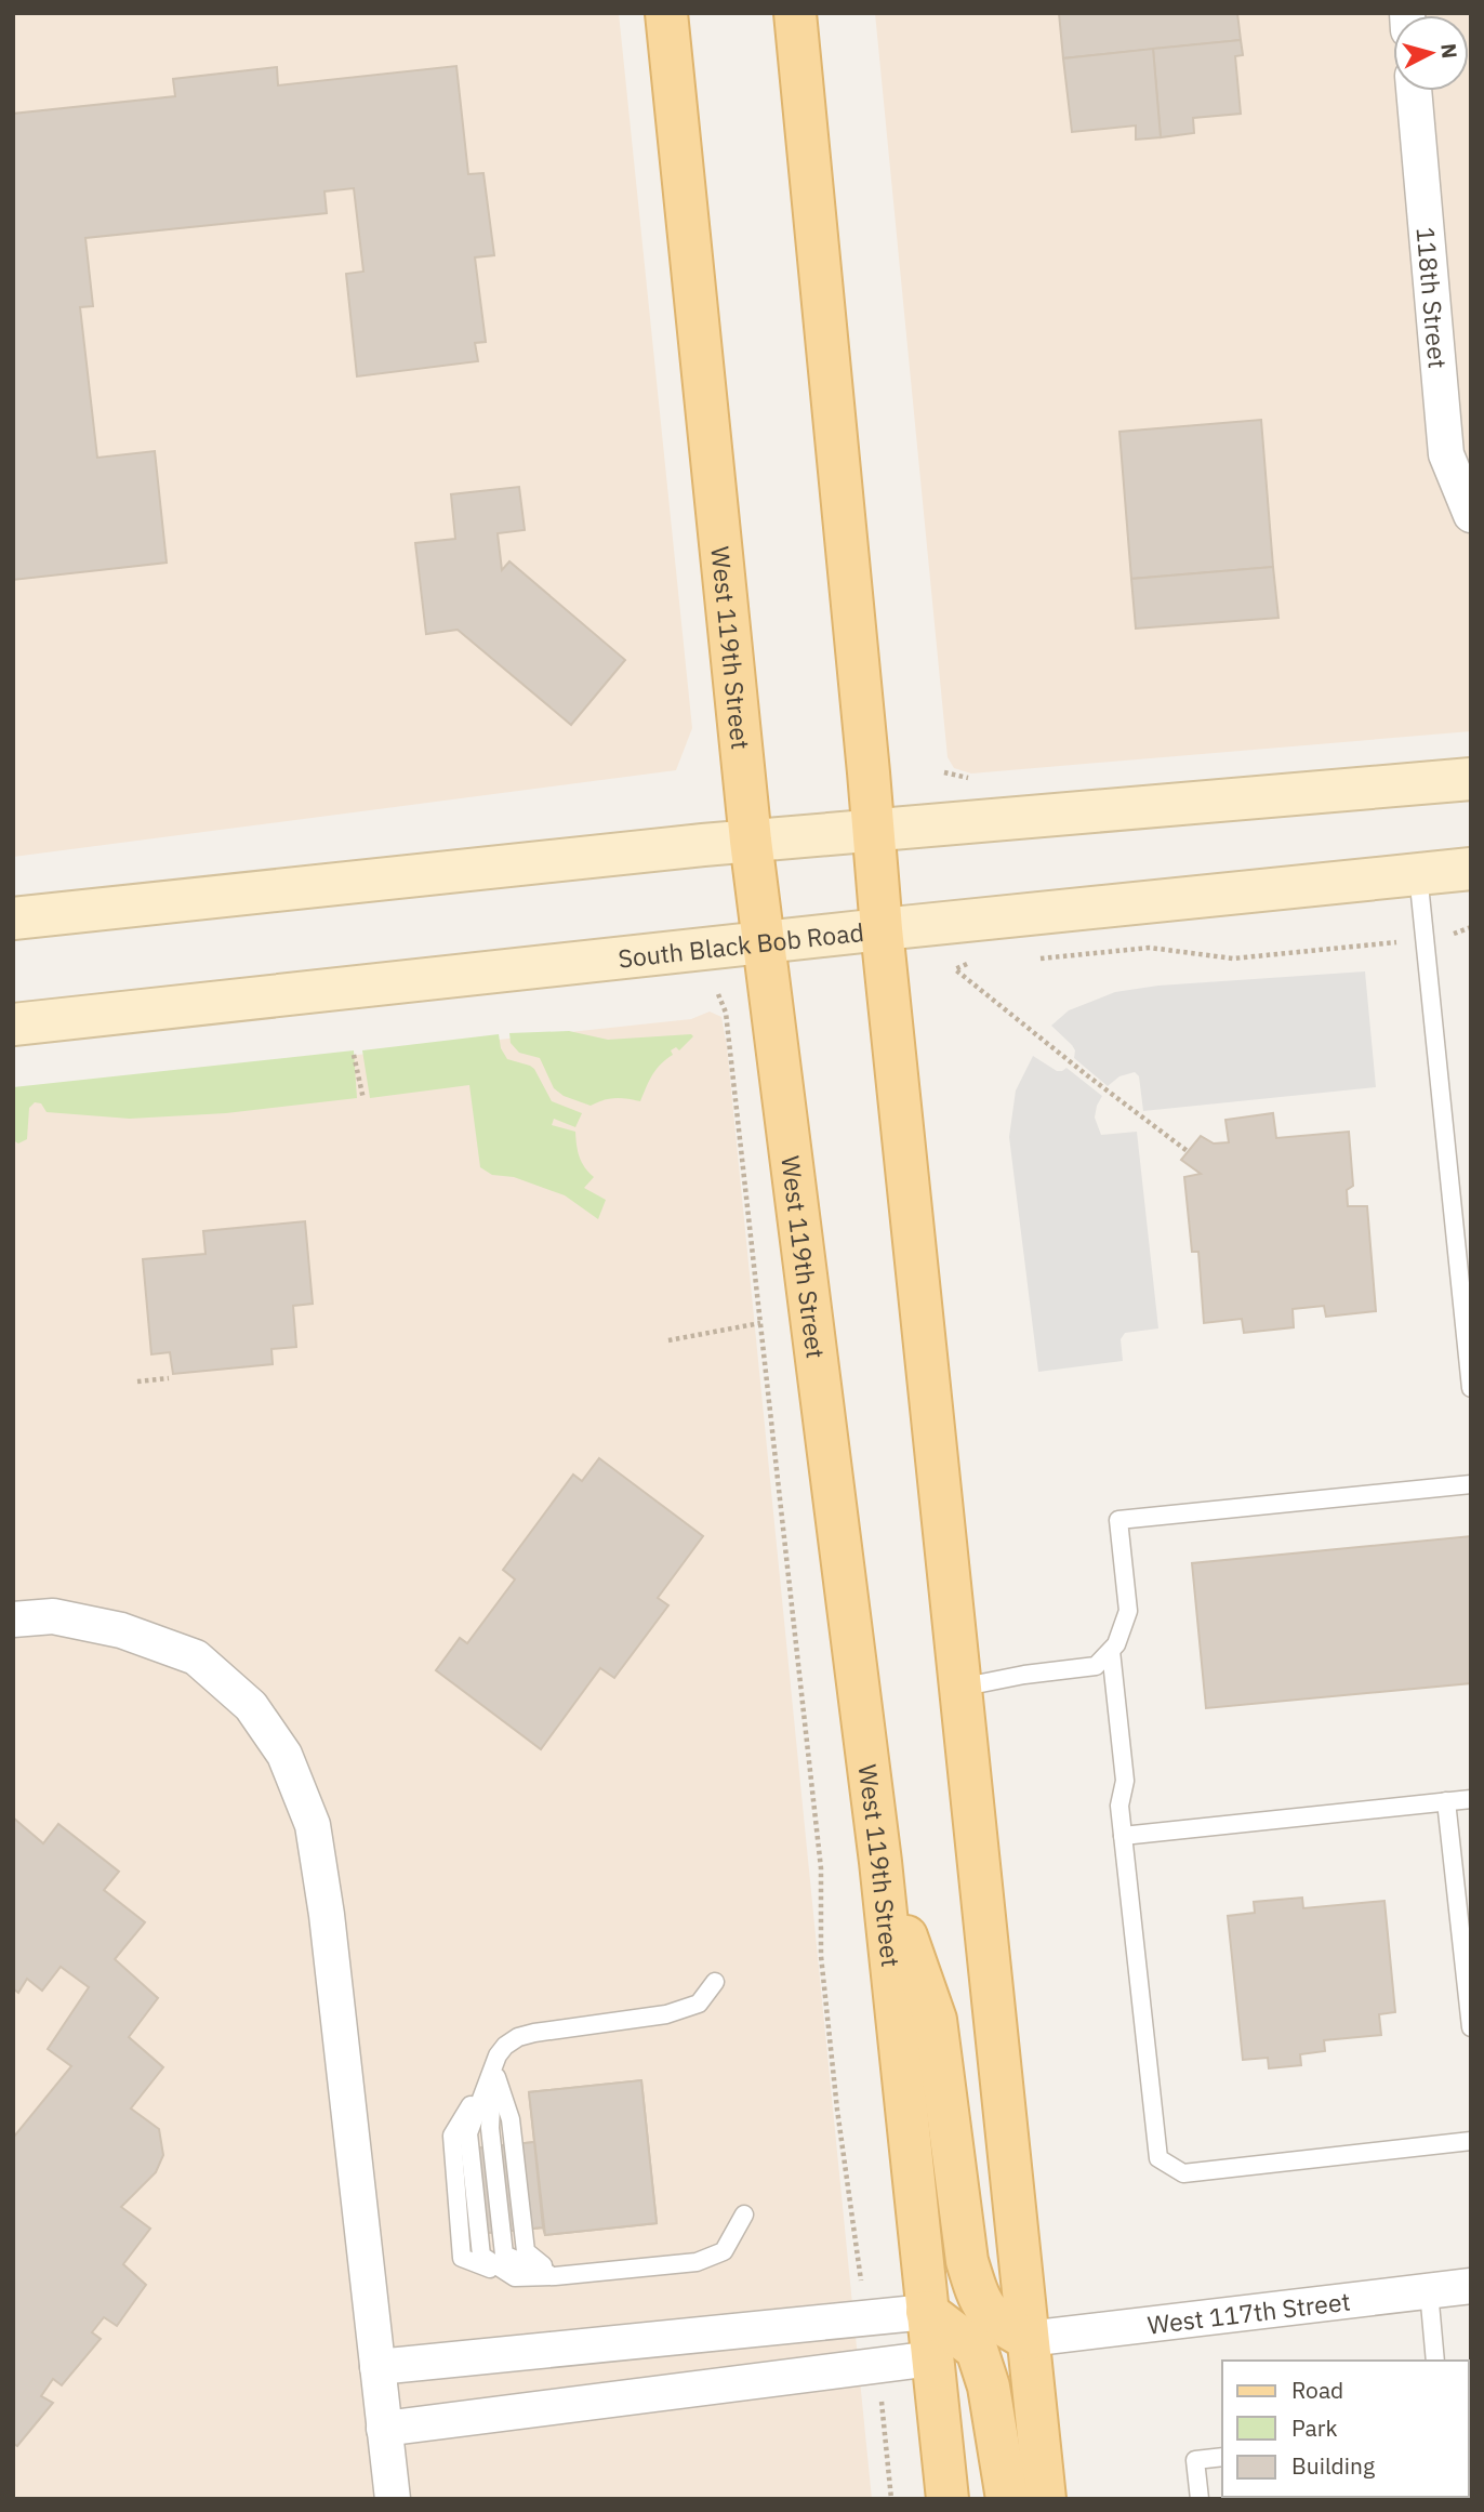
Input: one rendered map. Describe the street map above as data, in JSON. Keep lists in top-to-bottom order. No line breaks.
{"streets":{"main road":["West 119th Street","South Black Bob Road"],"street":["118th Street","West 117th Street"]},"crossings":[["West 119th Street","South Black Bob Road"]],"legend":["Road","Park","Building"],"north":"right"}
